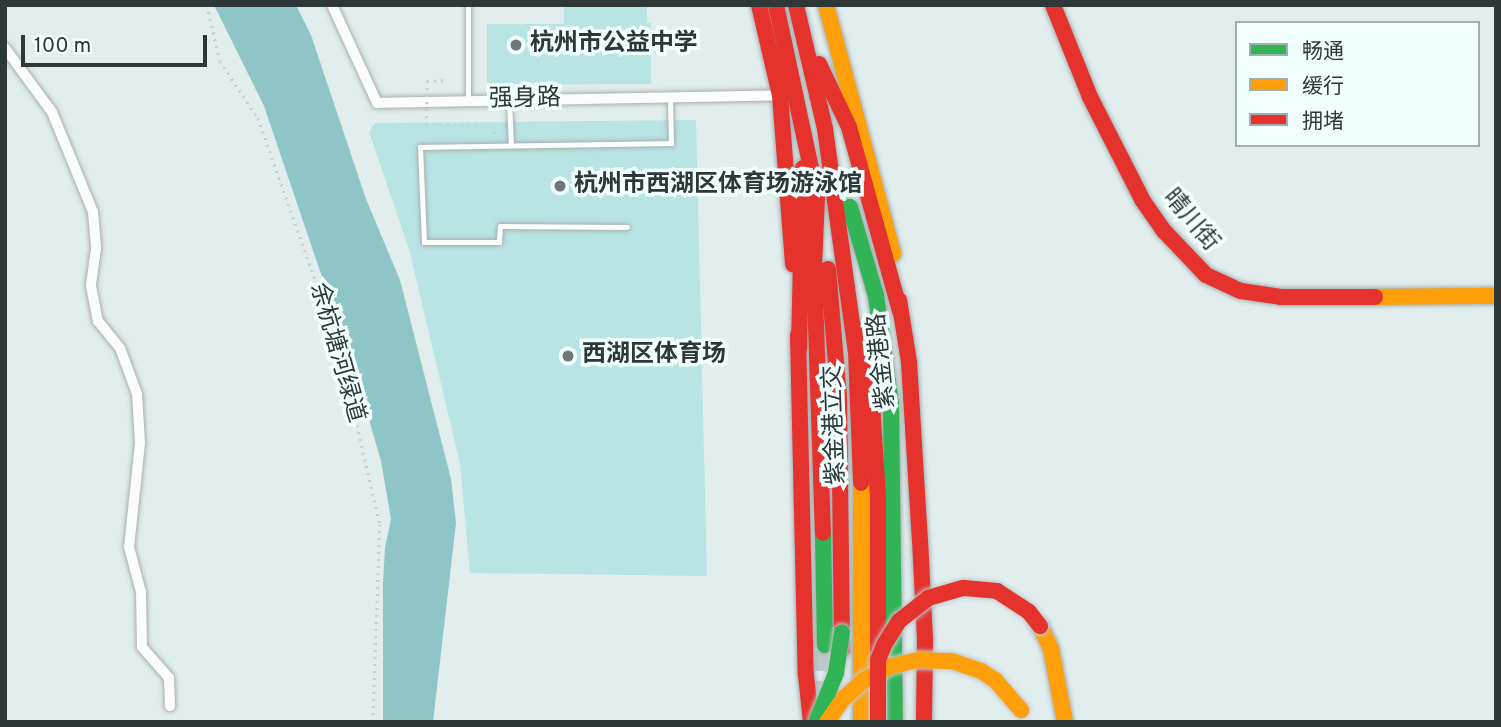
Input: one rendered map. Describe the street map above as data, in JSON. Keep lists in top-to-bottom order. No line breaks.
{"streets":{"main road":["晴川街","紫金港路","紫金港立交"],"street":["强身路"],"path":["余杭塘河绿道"]},"places":["杭州市公益中学","杭州市西湖区体育场游泳馆","西湖区体育场"],"legend":["畅通","缓行","拥堵"],"scale_bar":"100 m"}
